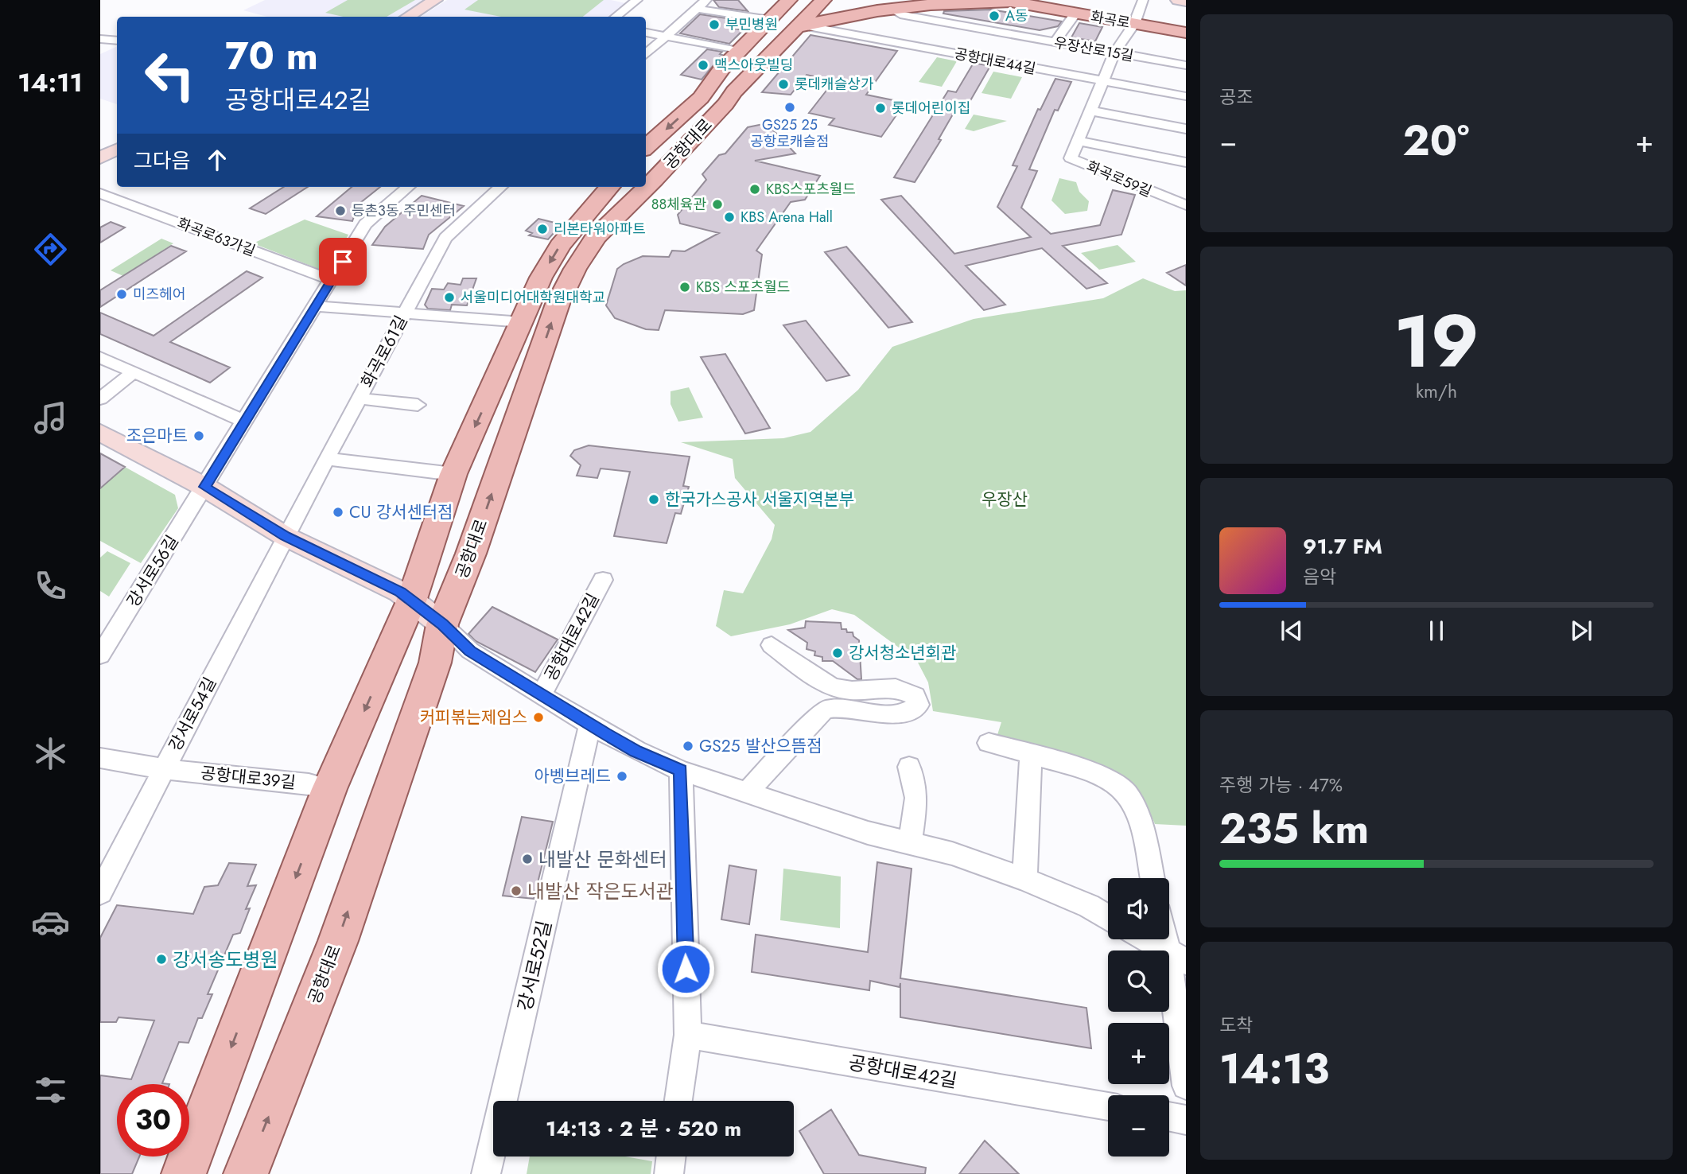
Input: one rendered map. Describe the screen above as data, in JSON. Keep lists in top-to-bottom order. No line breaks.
{"streets":{"main road":["화곡로","공항대로"],"street":["우장산로15길","공항대로44길","화곡로59길","화곡로63가길","화곡로61길","강서로56길","공항대로42길","강서로54길","공항대로39길","강서로52길"]},"crossings":[["화곡로","우장산로15길"],["화곡로","공항대로44길"],["화곡로","공항대로"],["화곡로","화곡로59길"],["우장산로15길","공항대로44길"],["우장산로15길","화곡로59길"],["공항대로44길","공항대로"],["공항대로44길","화곡로59길"],["공항대로","공항대로42길"],["화곡로63가길","강서로56길"],["화곡로61길","강서로54길"],["공항대로42길","강서로52길"],["강서로54길","공항대로39길"]],"parks":["우장산"],"places":["A동","부민병원","맥스아웃빌딩","롯데캐슬상가","GS25 25 공항로캐슬점","롯데어린이집","KBS스포츠월드","88체육관","등촌3동 주민센터","KBS Arena Hall","리본타워아파트","KBS 스포츠월드","미즈헤어","서울미디어대학원대학교","조은마트","한국가스공사 서울지역본부","CU 강서센터점","강서청소년회관","커피볶는제임스","GS25 발산으뜸점","아벵브레드","내발산 문화센터","내발산 작은도서관","강서송도병원"],"page":{"tabs":"14:11","tile":["공조",["19","km/h"],["주행 가능 · 47%","235 km"],["도착","14:13"]],"turn":["70 m","공항대로42길"],"heat":["−","20°","+"],"then":"그다음","song":["91.7 FM","음악"],"map_buttons":["+","−"],"limit":"30","trip":"14:13 · 2 분 · 520 m"}}
